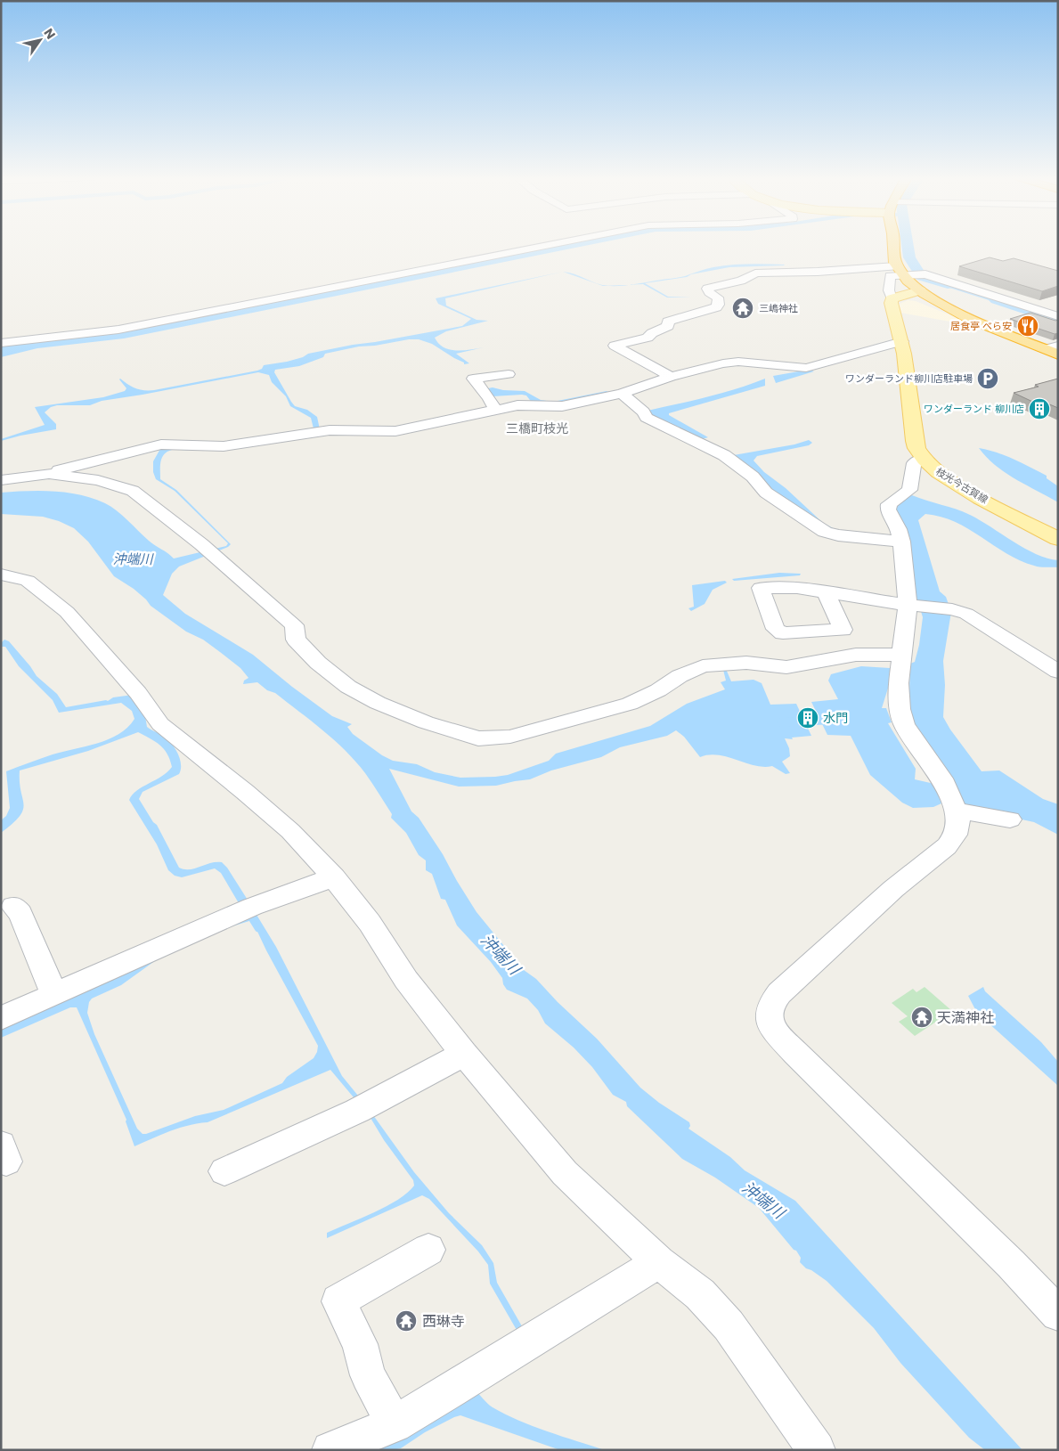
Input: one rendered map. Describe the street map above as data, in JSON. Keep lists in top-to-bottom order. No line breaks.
{"streets":{"main road":["枝光今古賀線"]},"districts":["三橋町枝光"],"water":["沖端川"],"places":{"temple":["三嶋神社","天満神社","西琳寺"],"restaurant":["居食亭 べら安"],"parking":["ワンダーランド柳川店駐車場"],"building":["ワンダーランド 柳川店","水門"]},"north":"top right"}
